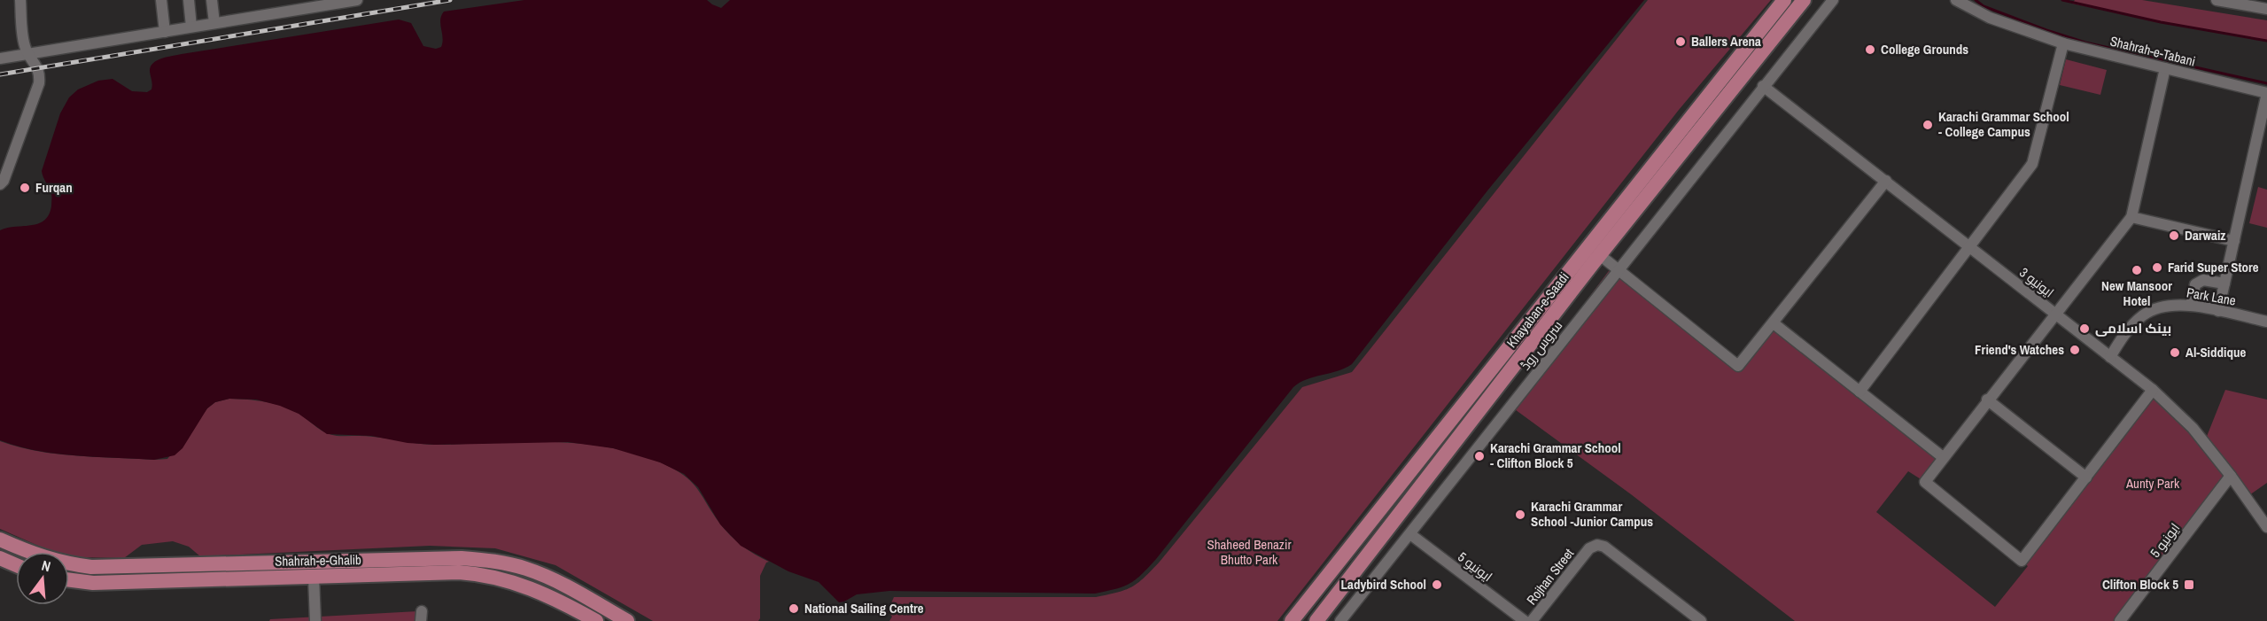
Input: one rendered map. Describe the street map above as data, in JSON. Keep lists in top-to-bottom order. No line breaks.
{"streets":{"main road":["Khayaban-e-Saadi","Shahrah-e-Ghalib"],"street":["Shahrah-e-Tabani","ایونیو 3","Park Lane","سروس روڈ","ایونیو 5","Rojhan Street"]},"crossings":[["ایونیو 3","Park Lane"],["ایونیو 3","سروس روڈ"],["ایونیو 3","ایونیو 5"],["سروس روڈ","ایونیو 5"]],"parks":["Aunty Park","Shaheed Benazir Bhutto Park"],"places":{"other":["Ballers Arena","College Grounds","Karachi Grammar School - College Campus","Furqan","Darwaiz","Farid Super Store","New Mansoor Hotel","بینک اسلامی","Friend's Watches","Al-Siddique","Karachi Grammar School - Clifton Block 5","Karachi Grammar School -Junior Campus","Ladybird School","National Sailing Centre"],"transit":["Clifton Block 5"]},"north":"top"}
